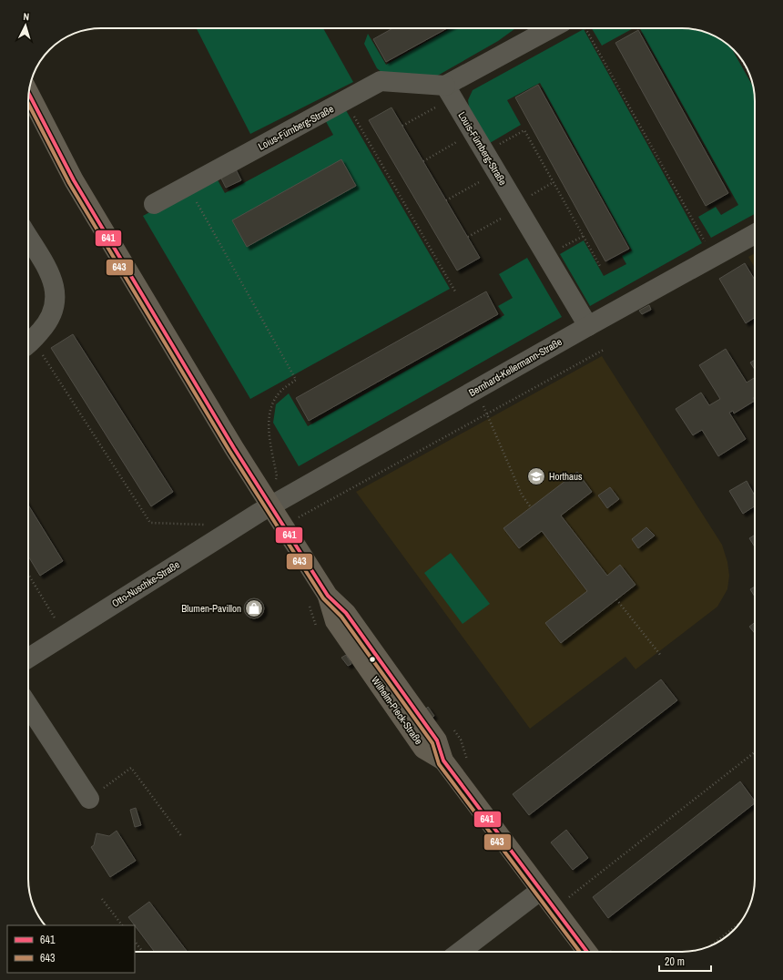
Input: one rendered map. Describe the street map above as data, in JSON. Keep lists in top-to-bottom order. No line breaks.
{"streets":{"main road":["Wilhelm-Pieck-Straße"],"street":["Loius-Fürnberg-Straße","Louis-Fürnberg-Straße","Bernhard-Kellermann-Straße","Otto-Nuschke-Straße"]},"crossings":[["Loius-Fürnberg-Straße","Louis-Fürnberg-Straße"],["Louis-Fürnberg-Straße","Bernhard-Kellermann-Straße"],["Bernhard-Kellermann-Straße","Otto-Nuschke-Straße"],["Bernhard-Kellermann-Straße","Wilhelm-Pieck-Straße"],["Otto-Nuschke-Straße","Wilhelm-Pieck-Straße"]],"places":{"school or university":["Horthaus"],"shop":["Blumen-Pavillon"]},"lines":["transit line 641","transit line 643"],"legend":["641","643"],"scale_bar":"20 m","north":"top"}
